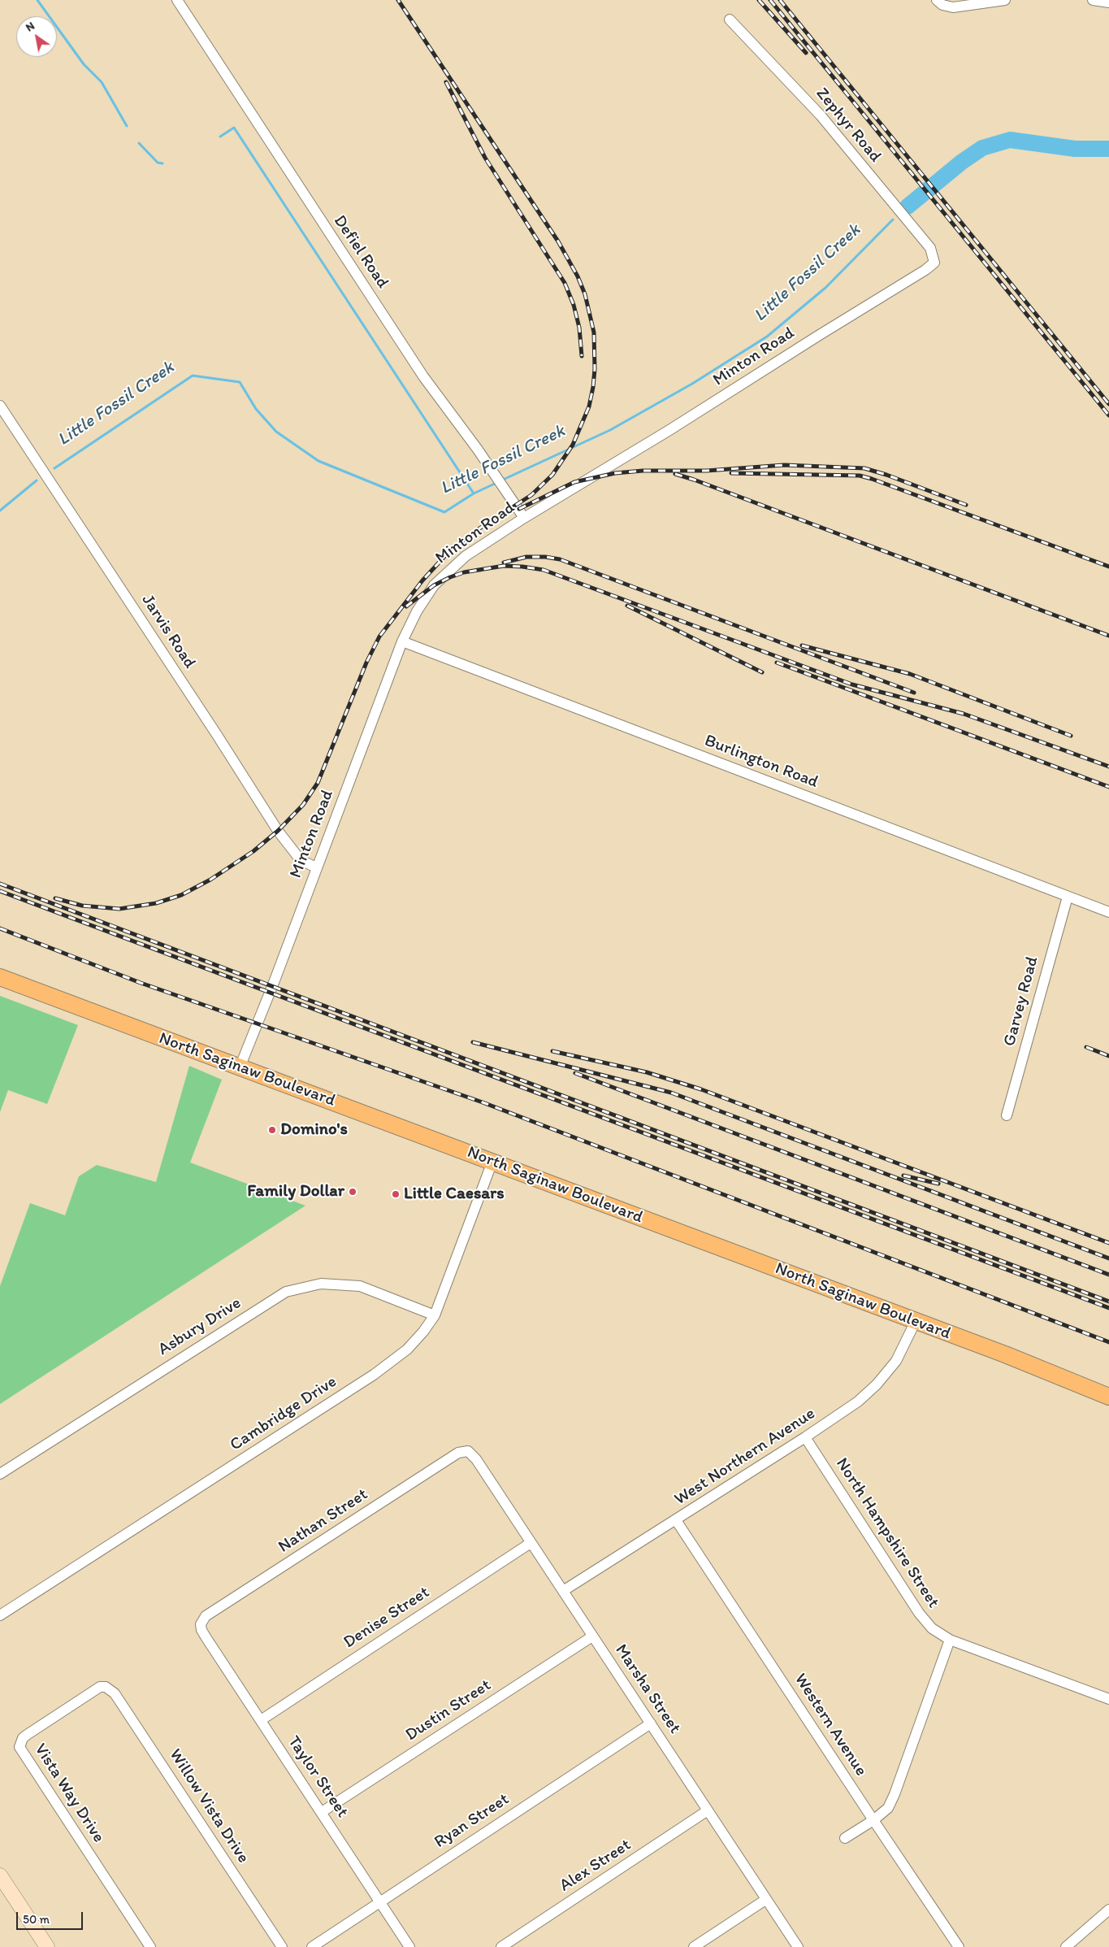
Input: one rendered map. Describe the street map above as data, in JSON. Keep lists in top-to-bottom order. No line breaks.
{"streets":{"main road":["North Saginaw Boulevard"],"street":["Zephyr Road","Defiel Road","Minton Road","Jarvis Road","Burlington Road","Garvey Road","Asbury Drive","Cambridge Drive","West Northern Avenue","Nathan Street","North Hampshire Street","Denise Street","Marsha Street","Dustin Street","Western Avenue","Taylor Street","Vista Way Drive","Willow Vista Drive","Ryan Street","Alex Street"]},"crossings":[["Zephyr Road","Minton Road"],["Defiel Road","Minton Road"],["Minton Road","Jarvis Road"],["Minton Road","Burlington Road"],["Minton Road","North Saginaw Boulevard"],["Burlington Road","Garvey Road"],["North Saginaw Boulevard","Cambridge Drive"],["North Saginaw Boulevard","West Northern Avenue"],["Asbury Drive","Cambridge Drive"],["West Northern Avenue","North Hampshire Street"],["West Northern Avenue","Marsha Street"],["West Northern Avenue","Western Avenue"],["Nathan Street","Marsha Street"],["Nathan Street","Taylor Street"],["Denise Street","Marsha Street"],["Denise Street","Taylor Street"],["Marsha Street","Dustin Street"],["Marsha Street","Ryan Street"],["Marsha Street","Alex Street"],["Dustin Street","Taylor Street"],["Taylor Street","Ryan Street"],["Vista Way Drive","Willow Vista Drive"]],"water":["Little Fossil Creek"],"places":["Domino's","Family Dollar","Little Caesars"],"scale_bar":"50 m","north":"top left"}
